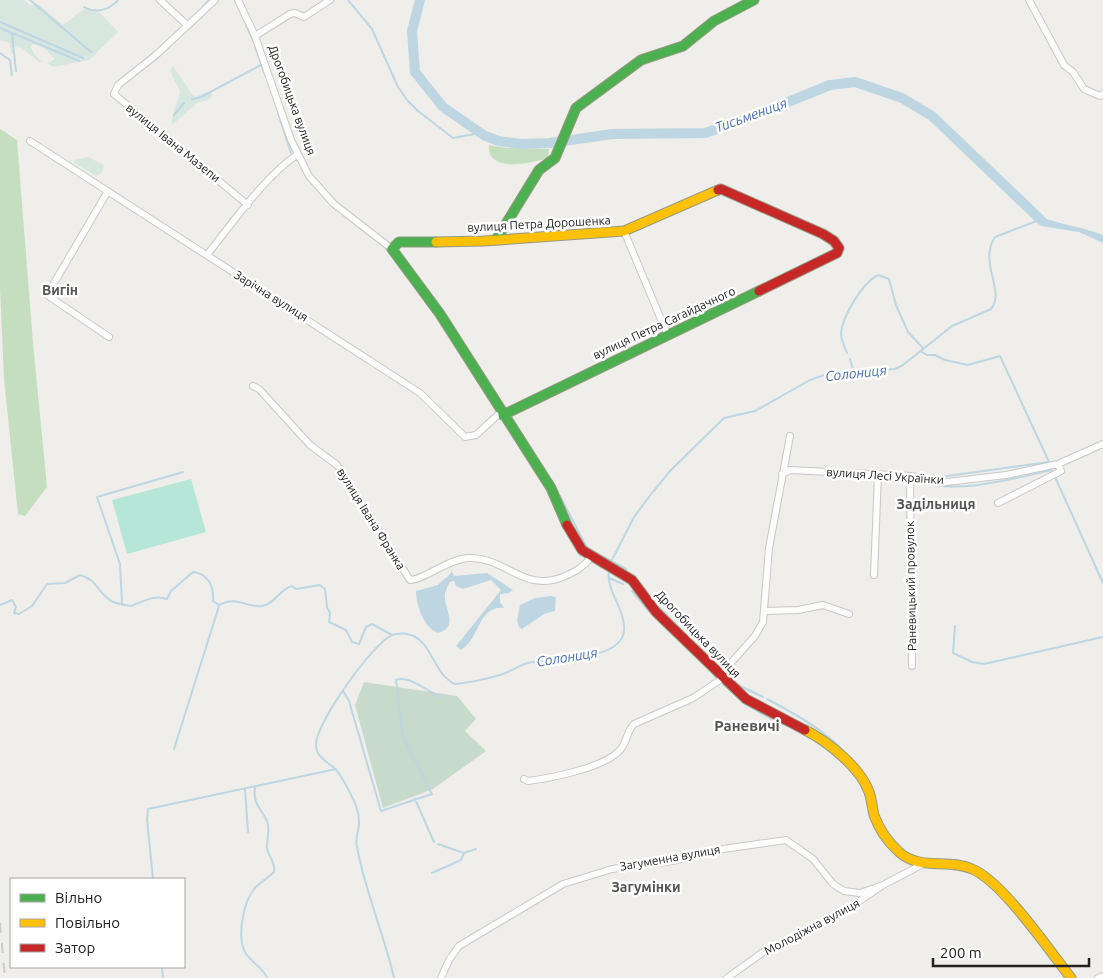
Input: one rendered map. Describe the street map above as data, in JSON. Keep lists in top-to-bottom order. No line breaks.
{"streets":{"street":["Дрогобицька вулиця","вулиця Івана Мазепи","вулиця Петра Дорошенка","Зарічна вулиця","вулиця Петра Сагайдачного","вулиця Лесі Українки","вулиця Івана Франка","Раневицький провулок","Загуменна вулиця","Молодіжна вулиця"]},"crossings":[["Дрогобицька вулиця","вулиця Петра Дорошенка"],["Дрогобицька вулиця","Зарічна вулиця"],["Дрогобицька вулиця","вулиця Петра Сагайдачного"],["Дрогобицька вулиця","вулиця Івана Франка"],["Дрогобицька вулиця","Молодіжна вулиця"],["вулиця Петра Дорошенка","вулиця Петра Сагайдачного"],["Зарічна вулиця","вулиця Петра Сагайдачного"],["вулиця Лесі Українки","Раневицький провулок"],["Загуменна вулиця","Молодіжна вулиця"]],"districts":["Вигін","Задільниця","Раневичі","Загумінки"],"water":["Тисьмениця","Солониця"],"legend":["Вільно","Повільно","Затор"],"scale_bar":"200 m"}
